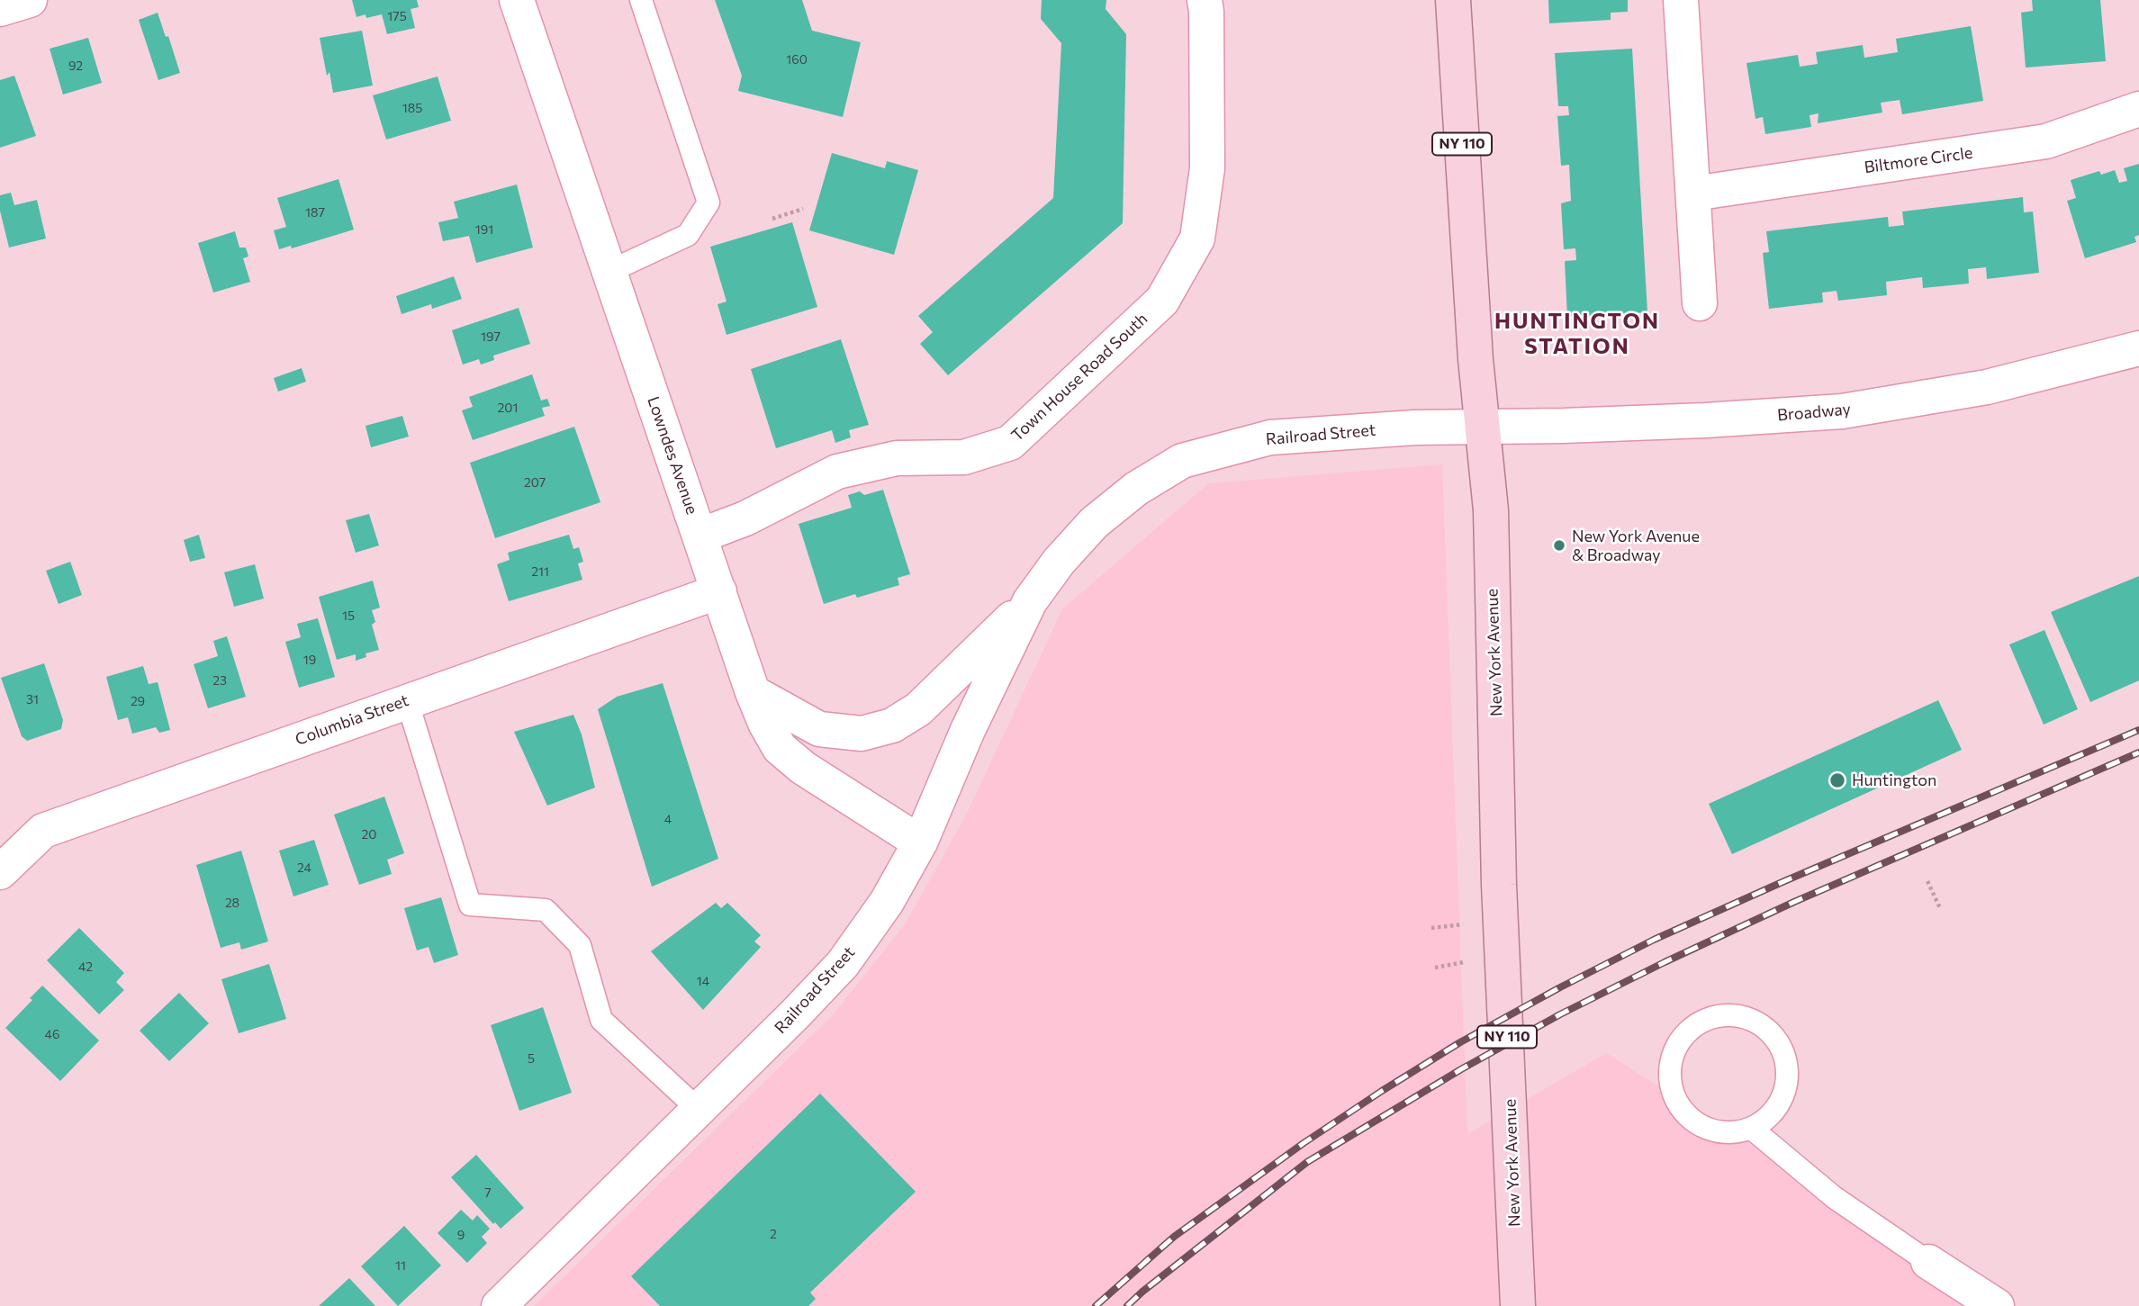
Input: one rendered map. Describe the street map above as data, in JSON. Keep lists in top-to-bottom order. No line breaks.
{"streets":{"main road":["NY 110","New York Avenue"],"street":["Biltmore Circle","Town House Road South","Broadway","Railroad Street","Lowndes Avenue","Columbia Street"]},"crossings":[["Town House Road South","Lowndes Avenue"],["Broadway","Railroad Street"],["Broadway","New York Avenue"],["Railroad Street","Lowndes Avenue"],["Railroad Street","New York Avenue"],["Lowndes Avenue","Columbia Street"]],"districts":["HUNTINGTON STATION"],"places":["New York Avenue & Broadway","Huntington"],"house_numbers":["175","160","92","185","187","191","197","201","207","211","15","19","23","31","29","4","20","24","28","42","14","46","5","7","2","9","11"]}
